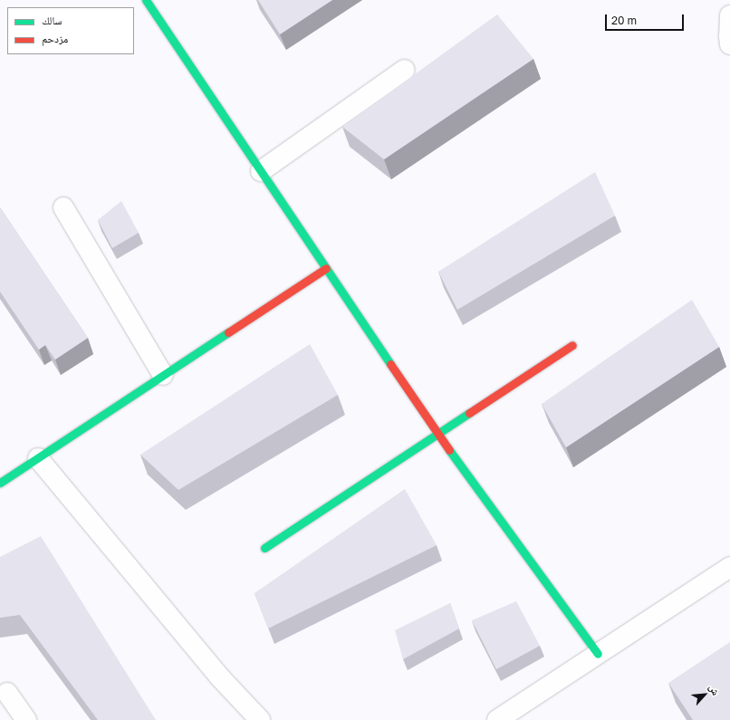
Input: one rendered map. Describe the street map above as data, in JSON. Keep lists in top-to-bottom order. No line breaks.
{"legend":["سالك","مزدحم"],"scale_bar":"20 m","north":"top right"}
